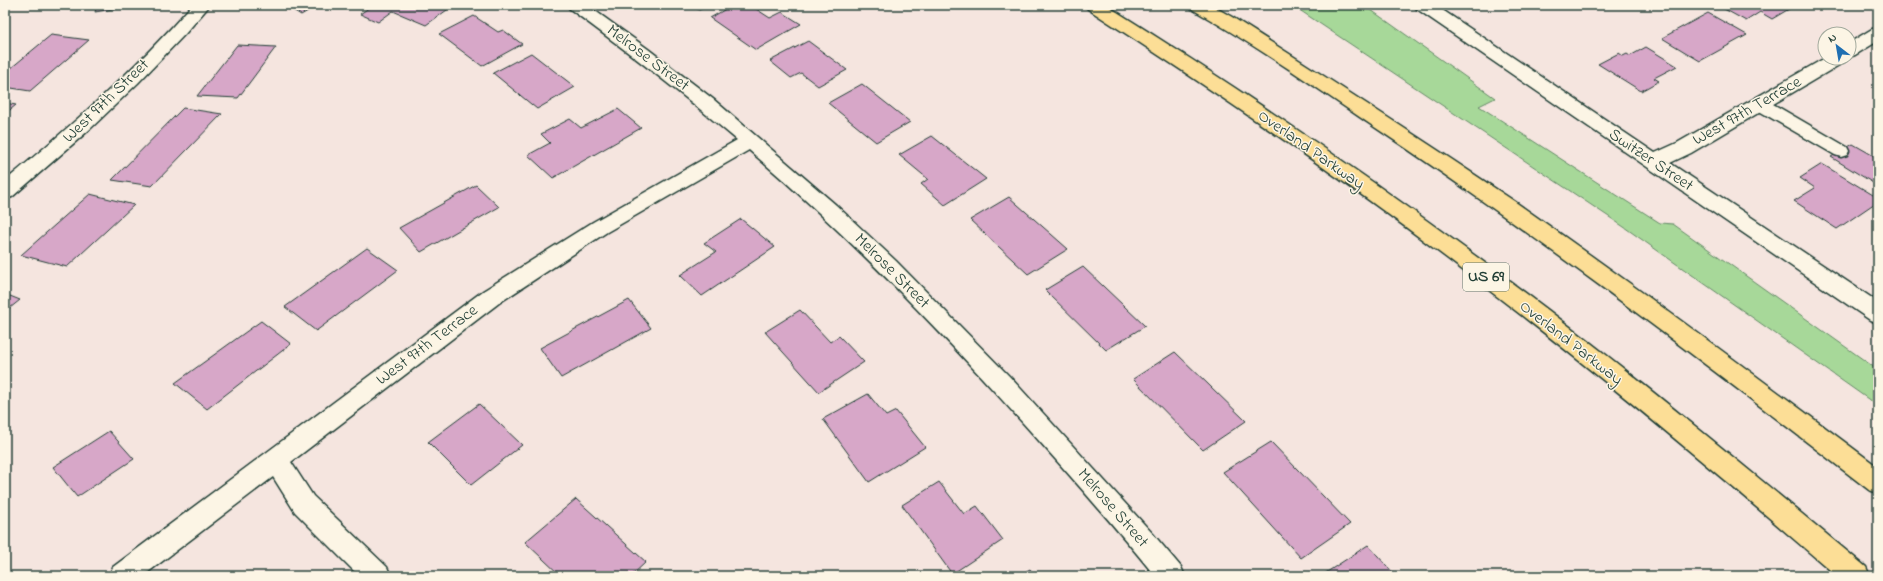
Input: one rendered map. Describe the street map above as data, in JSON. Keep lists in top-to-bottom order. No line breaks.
{"streets":{"highway":["Overland Parkway","US 69"],"street":["Melrose Street","West 97th Street","West 97th Terrace","Switzer Street"]},"crossings":[["Melrose Street","West 97th Terrace"],["West 97th Terrace","Switzer Street"]],"north":"top left"}
